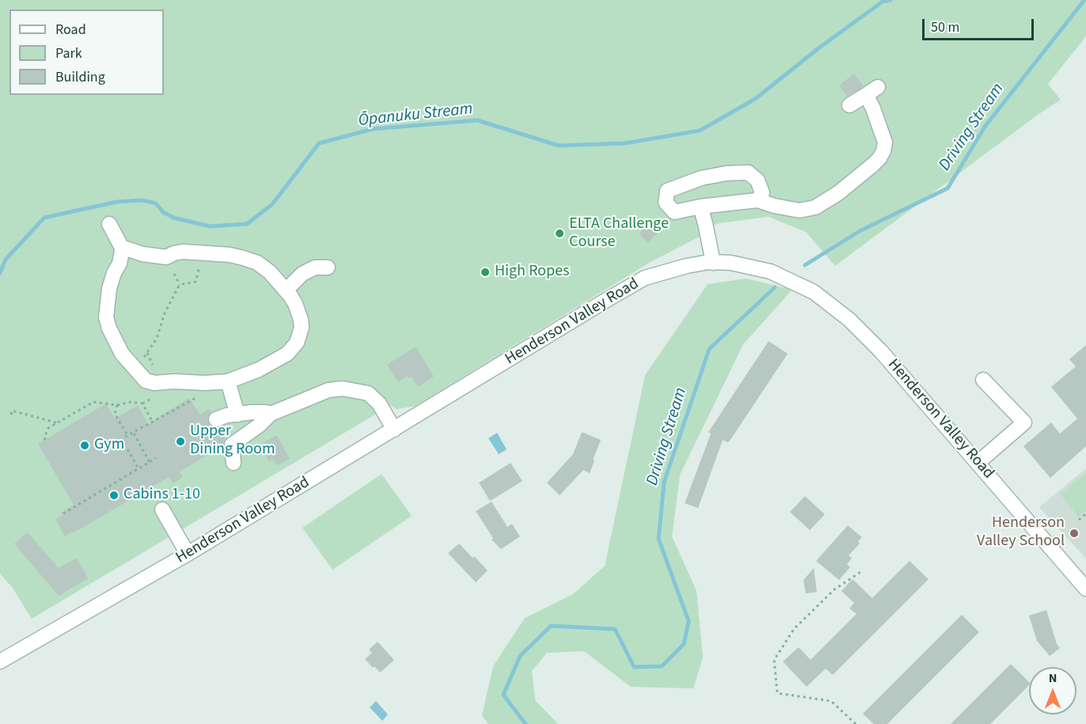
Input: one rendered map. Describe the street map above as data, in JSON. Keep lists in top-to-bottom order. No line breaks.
{"streets":{"street":["Henderson Valley Road"]},"water":["Ōpanuku Stream","Driving Stream"],"places":["ELTA Challenge Course","High Ropes","Upper Dining Room","Gym","Cabins 1-10","Henderson Valley School"],"legend":["Road","Park","Building"],"scale_bar":"50 m","north":"top"}
